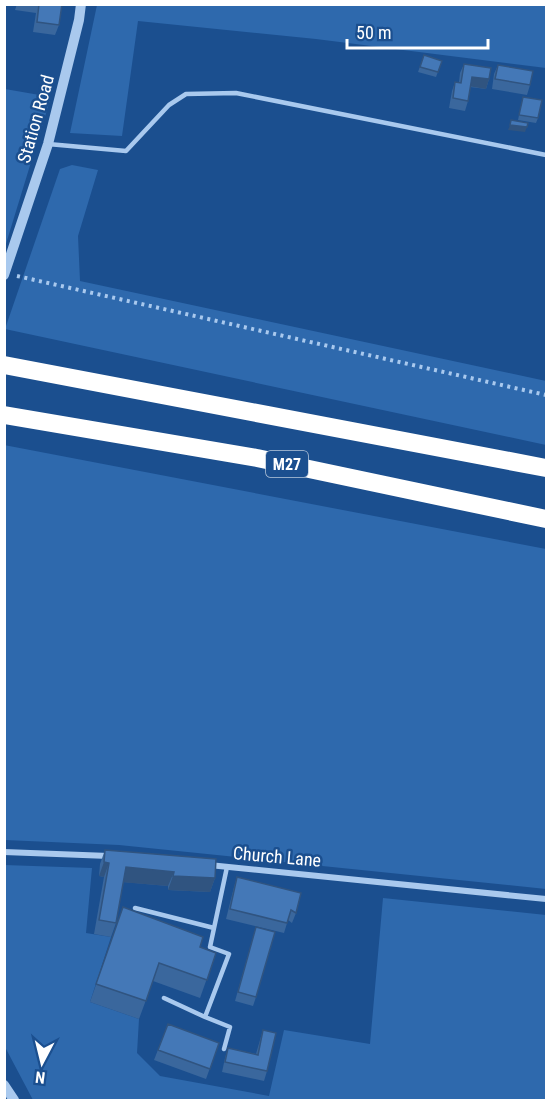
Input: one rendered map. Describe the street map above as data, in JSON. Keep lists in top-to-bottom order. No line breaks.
{"streets":{"highway":["M27"],"street":["Station Road","Church Lane"]},"scale_bar":"50 m","north":"bottom"}
